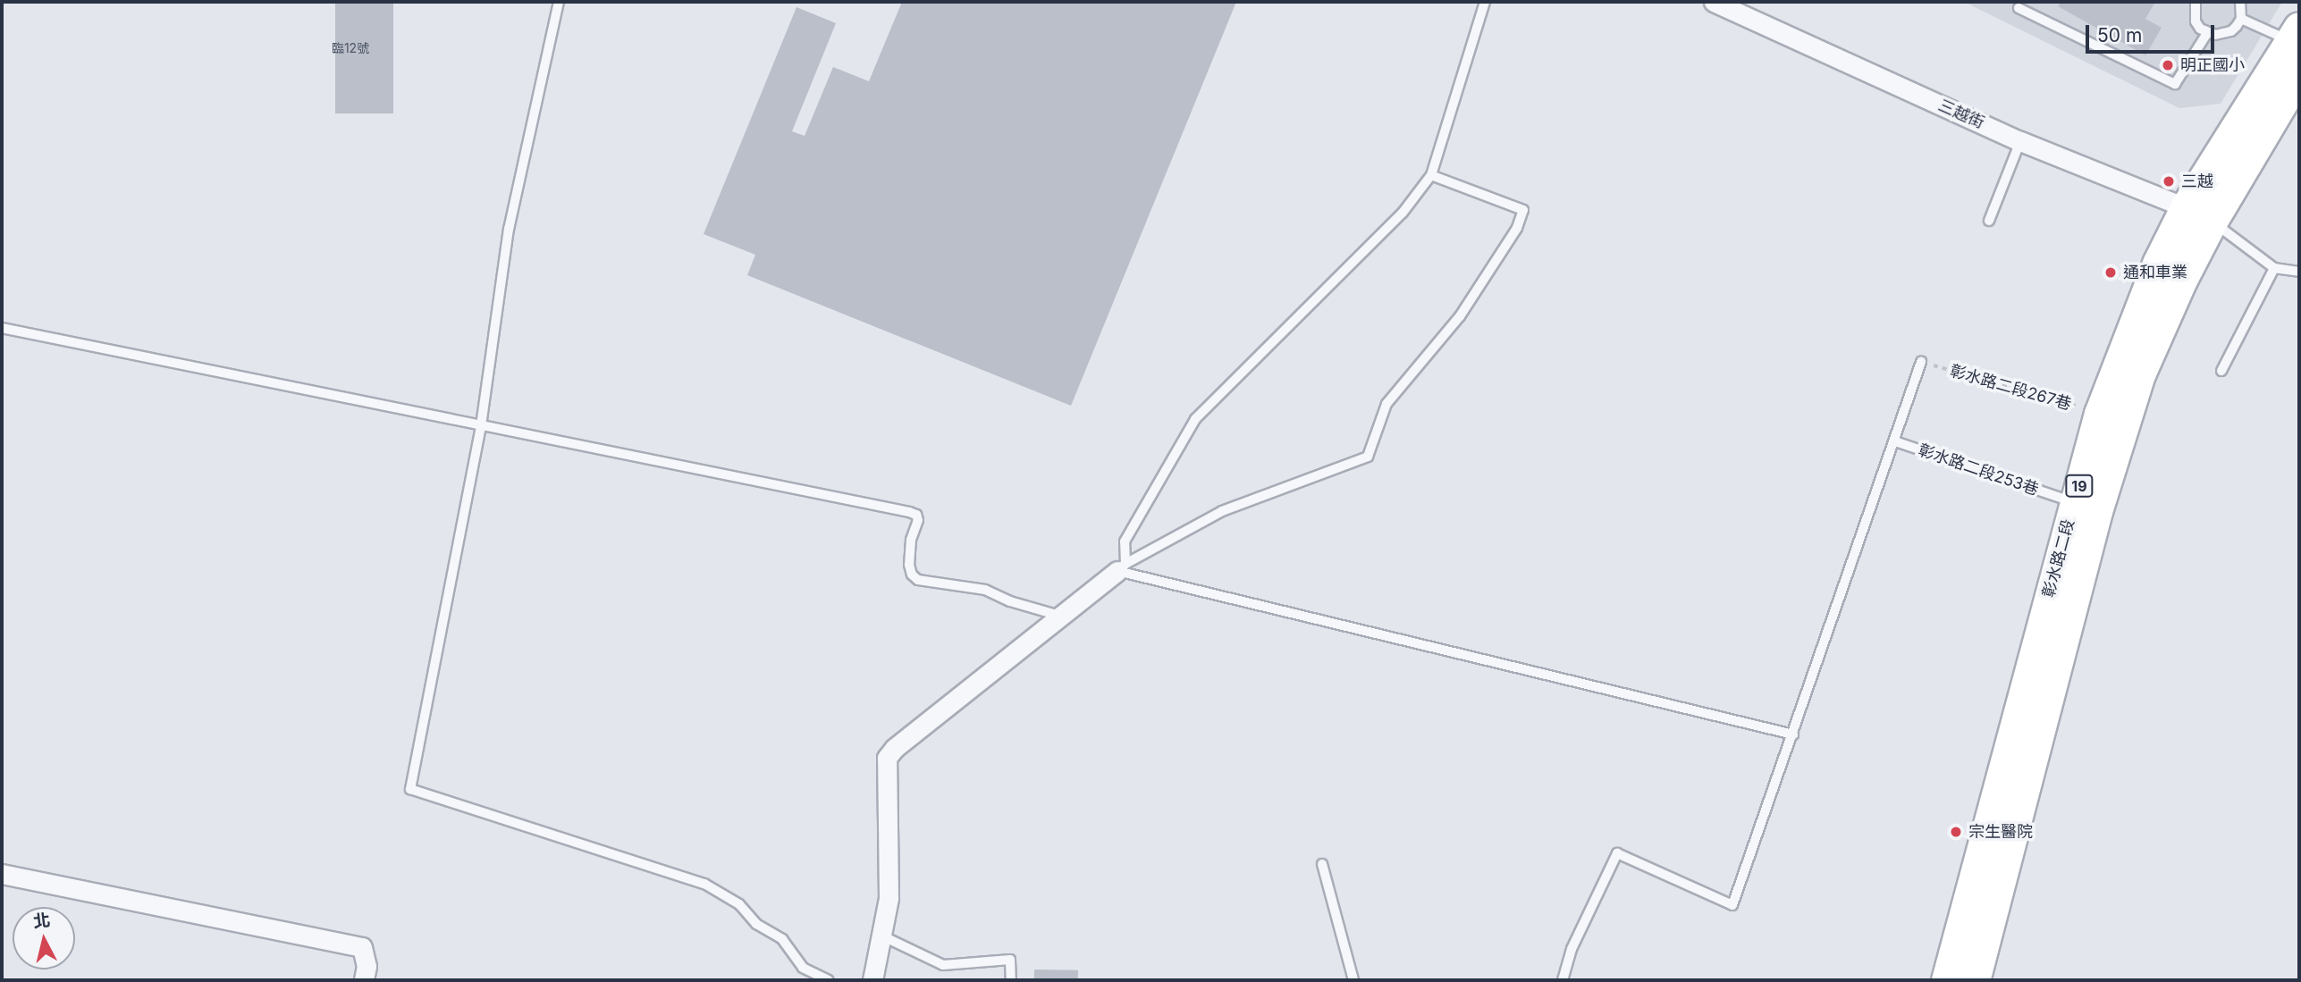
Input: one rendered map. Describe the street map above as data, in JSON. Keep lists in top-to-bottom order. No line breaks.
{"streets":{"main road":["19","彰水路二段"],"street":["三越街"],"lane":["彰水路二段253巷"],"path":["彰水路二段267巷"]},"crossings":[["三越街","彰水路二段"],["彰水路二段267巷","彰水路二段"],["彰水路二段253巷","彰水路二段"]],"places":["明正國小","三越","通和車業","宗生醫院"],"house_numbers":["臨12號"],"scale_bar":"50 m","north":"top"}
